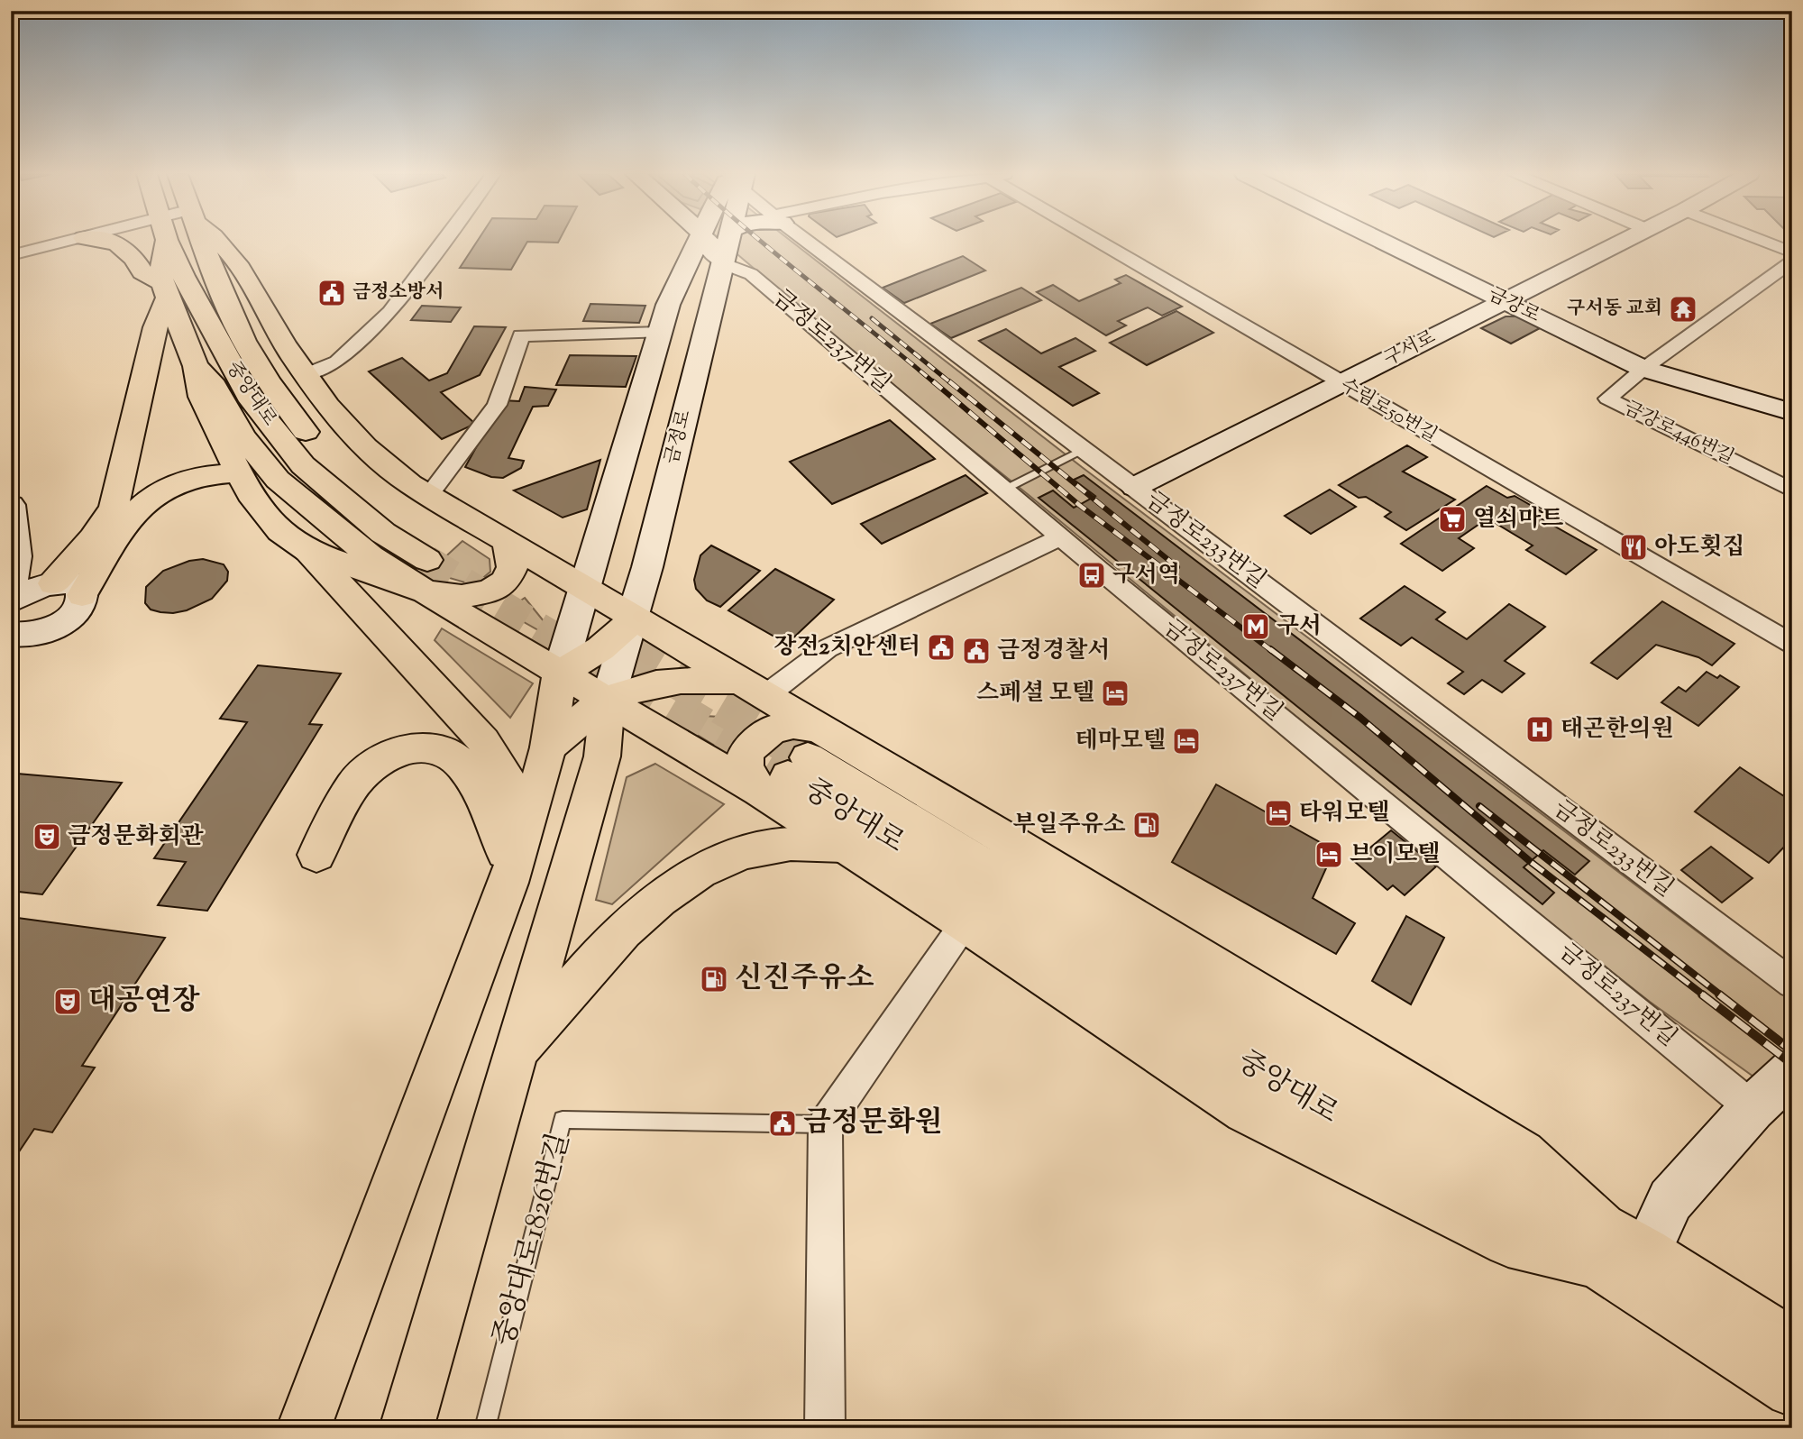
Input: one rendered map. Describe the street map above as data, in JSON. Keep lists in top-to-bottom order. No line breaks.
{"streets":{"main road":["금강로","구서로","중앙대로","금정로"],"street":["금정로237번길","수림로50번길","금강로446번길","금정로233번길"],"lane":["중앙대로1826번길"]},"crossings":[["금강로","구서로"],["금강로","금강로446번길"],["금정로237번길","금정로"],["구서로","수림로50번길"],["구서로","금정로233번길"]],"places":{"public building":["금정소방서","장전2치안센터","금정경찰서","금정문화원"],"temple":["구서동 교회"],"supermarket":["열쇠마트"],"restaurant":["아도횟집"],"bus stop":["구서역"],"metro station":["구서"],"hotel":["스페셜 모텔","테마모텔","타워모텔","브이모텔"],"hospital":["태곤한의원"],"fuel station":["부일주유소","신진주유소"],"theatre":["금정문화회관","대공연장"]}}
